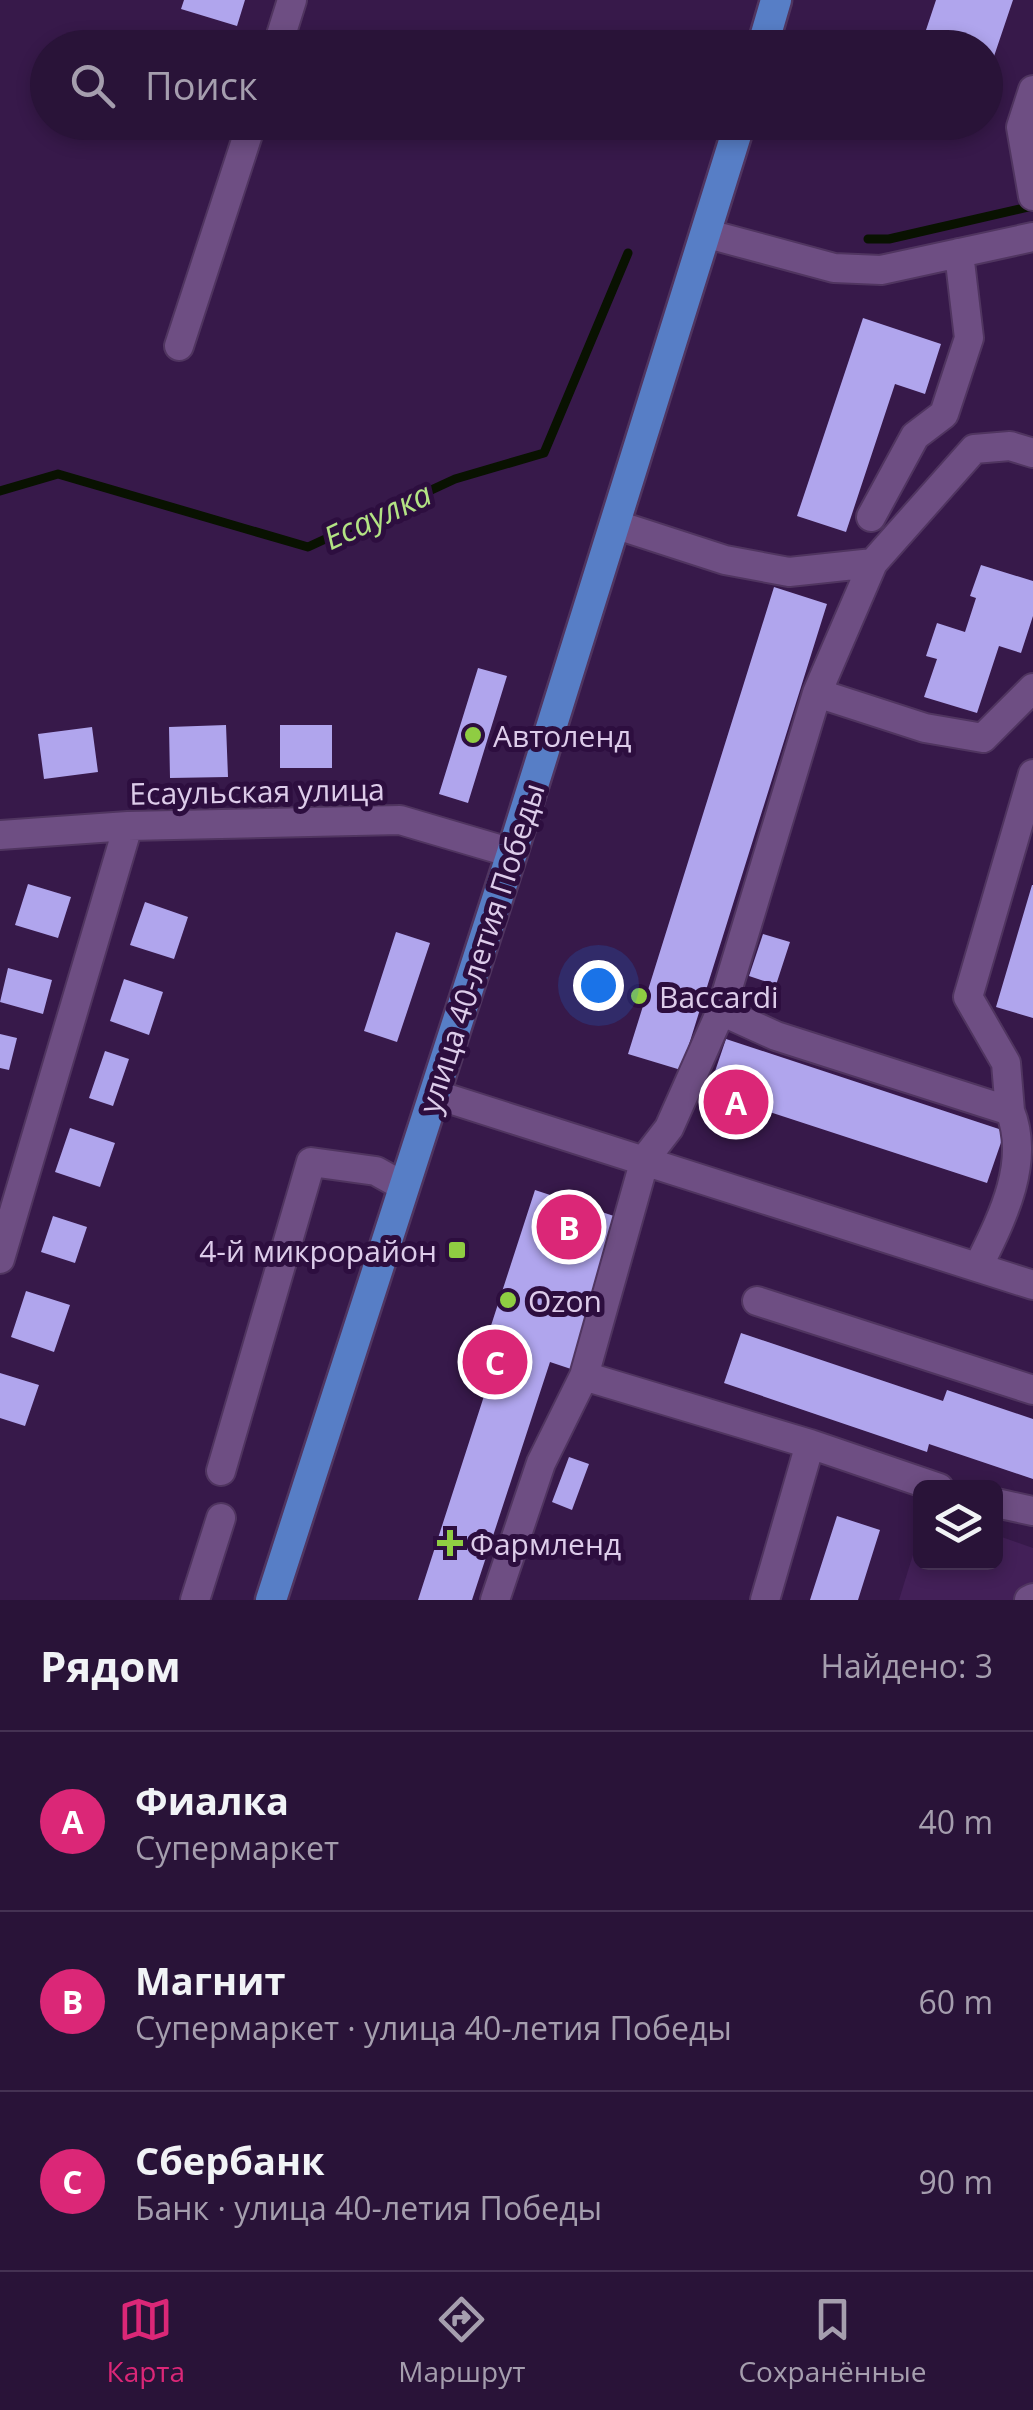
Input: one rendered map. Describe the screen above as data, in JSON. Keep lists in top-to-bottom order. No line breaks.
{"streets":{"main road":["улица 40-летия Победы"],"street":["Есаульская улица"]},"crossings":[["Есаульская улица","улица 40-летия Победы"]],"water":["Есаулка"],"places":{"other":["Автоленд","Baccardi","Ozon"],"transit":["4-й микрорайон"],"health":["Фармленд"]},"page":{"search":"Поиск","pins":["A","B","C"],"heading":["Рядом","Найдено: 3"],"list":[{"mark":"A","name":"Фиалка","note":"Супермаркет","value":"40 m"},{"mark":"B","name":"Магнит","note":"Супермаркет · улица 40-летия Победы","value":"60 m"},{"mark":"C","name":"Сбербанк","note":"Банк · улица 40-летия Победы","value":"90 m"}],"nav":["Карта","Маршрут","Сохранённые"]}}
